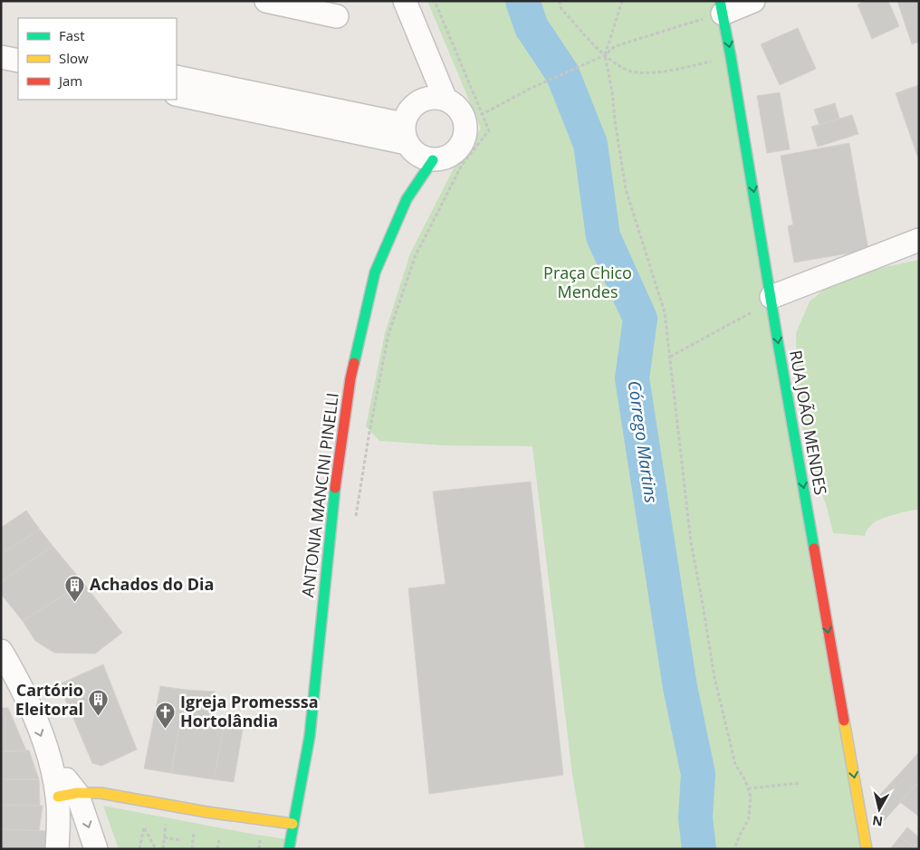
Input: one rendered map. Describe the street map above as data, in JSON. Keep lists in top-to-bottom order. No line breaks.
{"streets":{"street":["RUA JOÃO MENDES","ANTONIA MANCINI PINELLI"]},"one_way":["RUA JOÃO MENDES"],"water":["Córrego Martins"],"parks":["Praça Chico Mendes"],"places":{"building":["Achados do Dia","Cartório Eleitoral"],"church":["Igreja Promesssa Hortolândia"]},"legend":["Fast","Slow","Jam"],"north":"bottom"}
